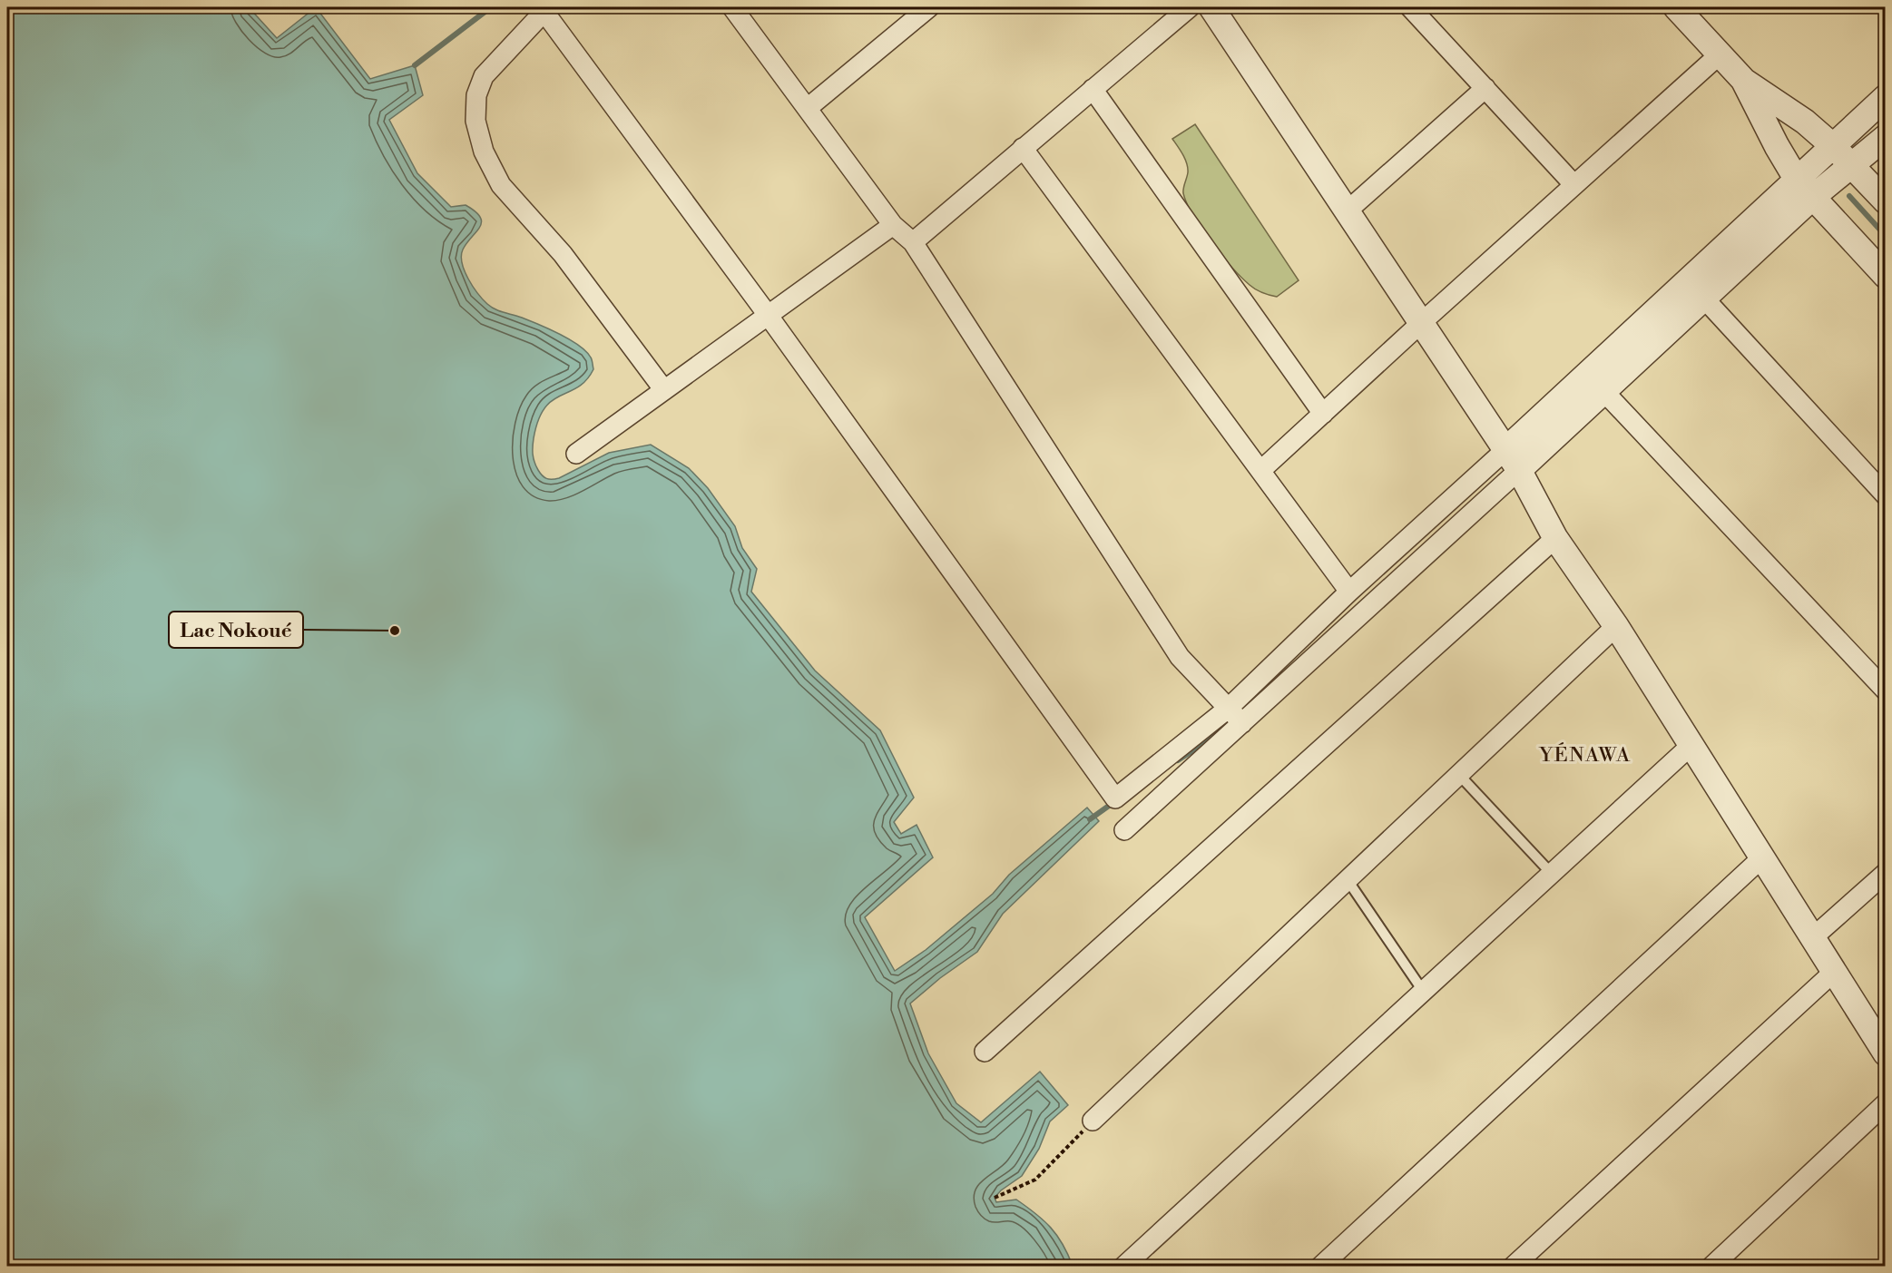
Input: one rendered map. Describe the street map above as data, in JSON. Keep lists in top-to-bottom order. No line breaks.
{"districts":["YÉNAWA"],"places":["Lac Nokoué"]}
